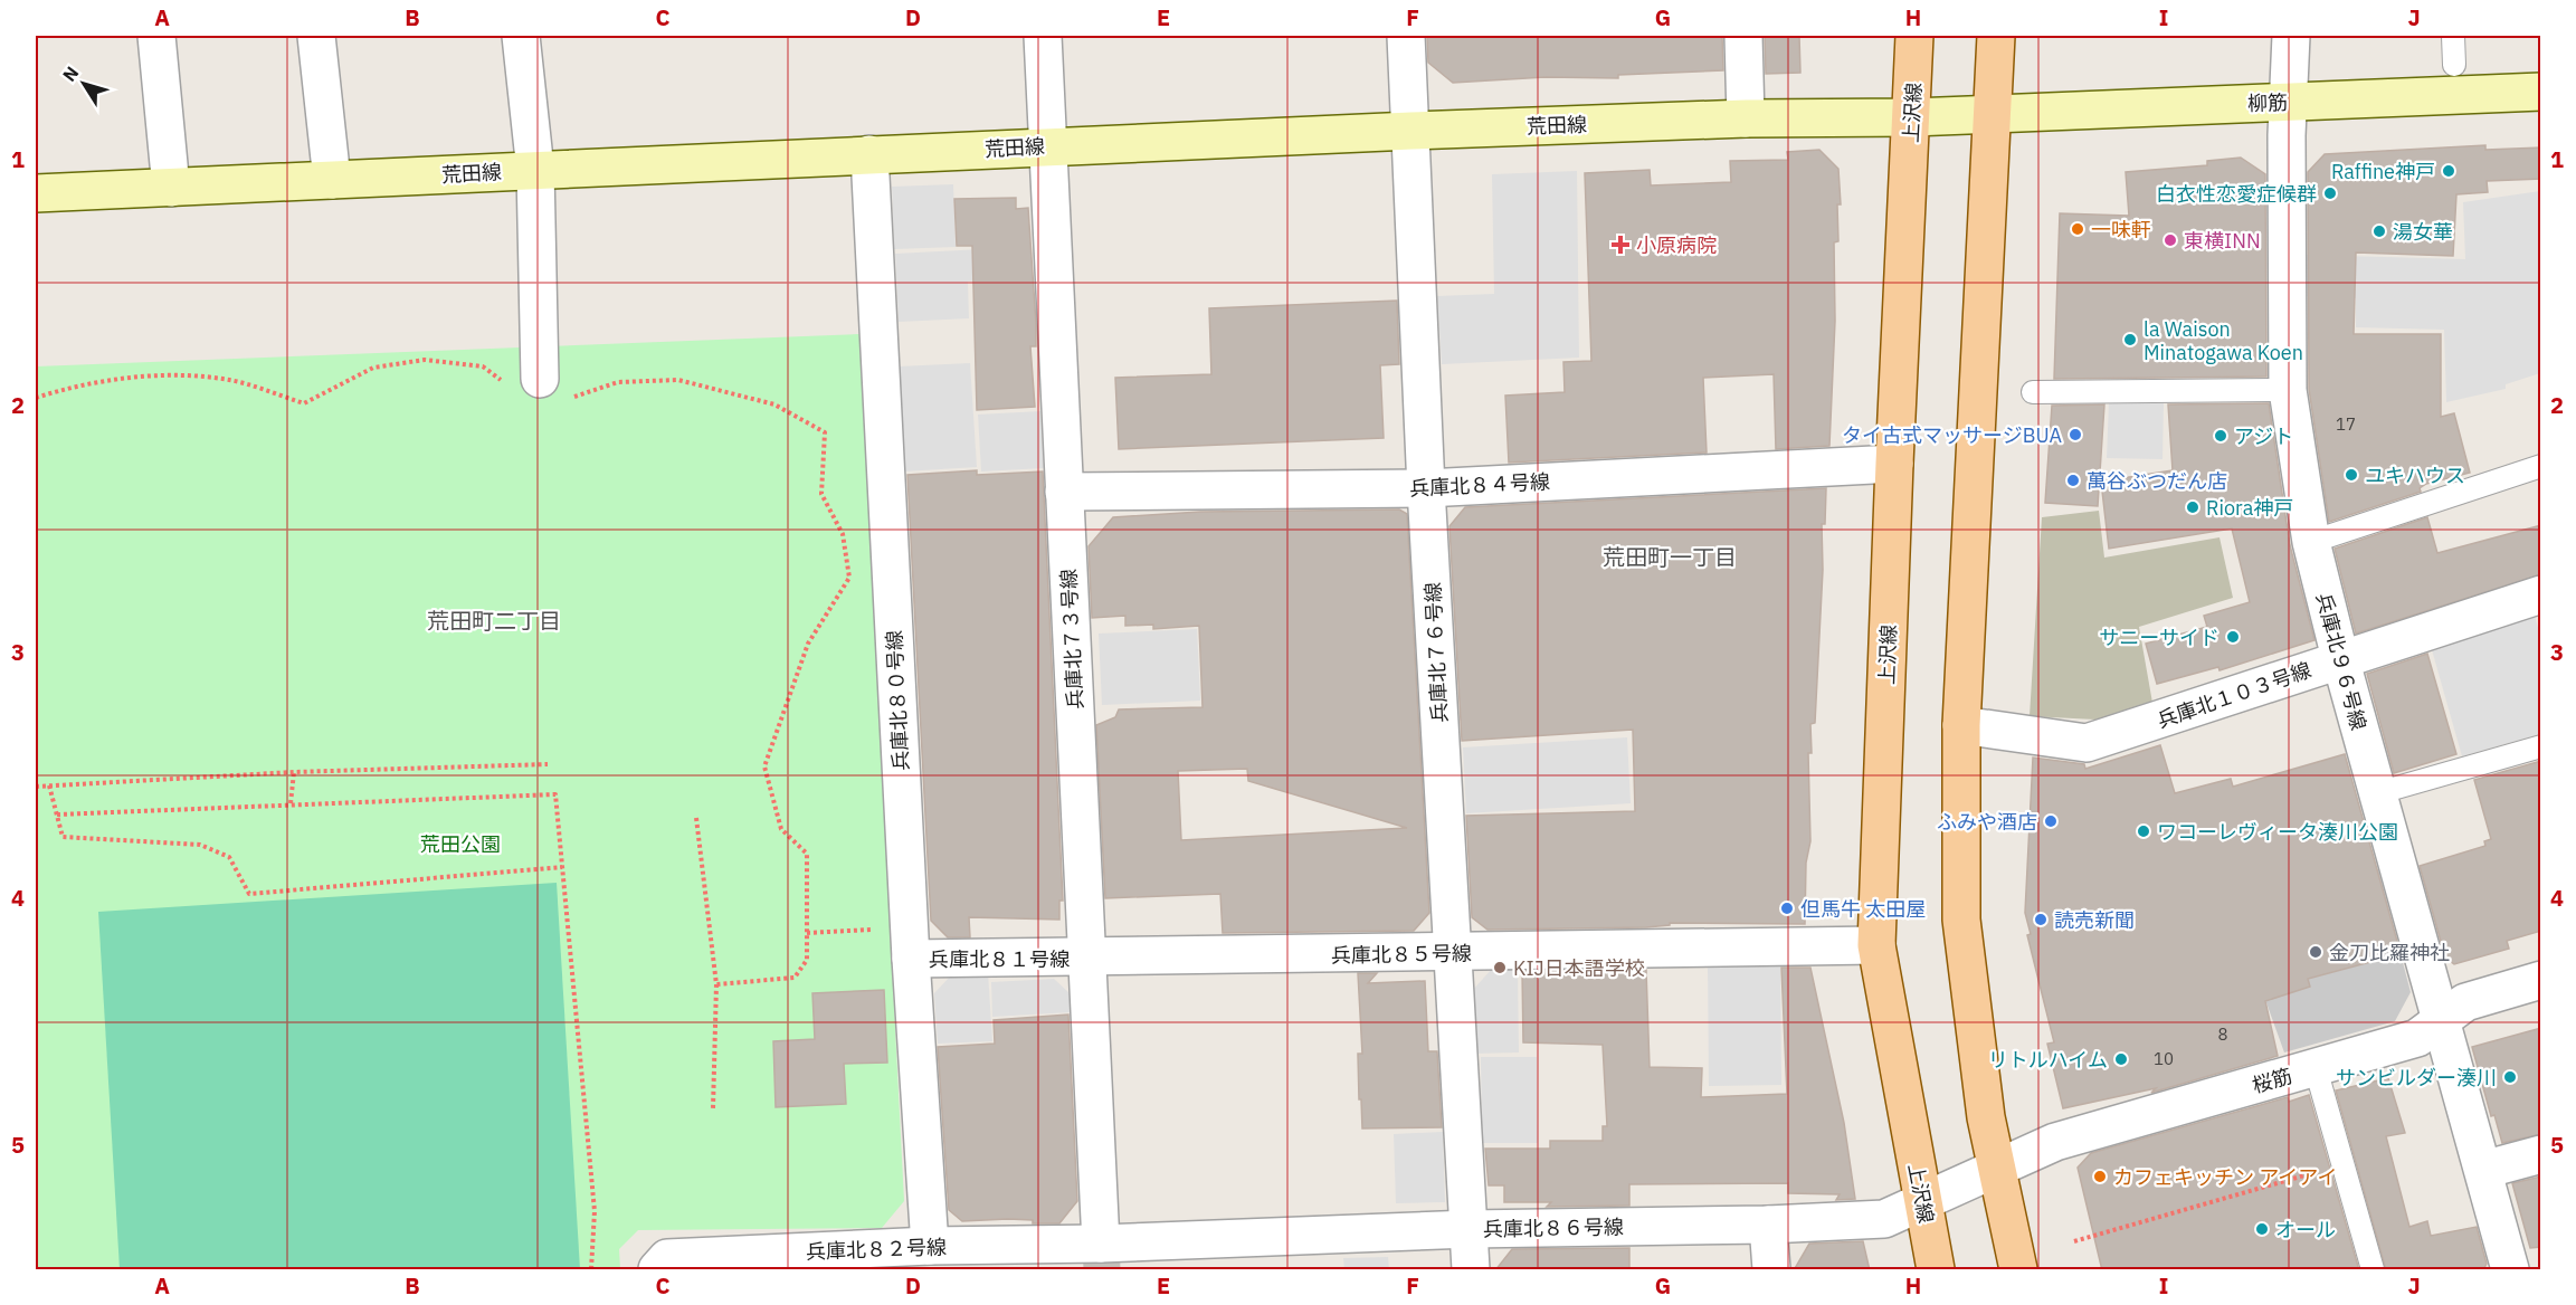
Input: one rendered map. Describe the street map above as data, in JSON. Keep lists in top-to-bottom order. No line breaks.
{"streets":{"main road":["上沢線"],"street":["柳筋","荒田線","兵庫北８４号線","兵庫北７３号線","兵庫北７６号線","兵庫北９６号線","兵庫北１０３号線","兵庫北８０号線","兵庫北８５号線","兵庫北８１号線","桜筋","兵庫北８６号線","兵庫北８２号線"]},"crossings":[["柳筋","荒田線"],["柳筋","兵庫北９６号線"],["上沢線","荒田線"],["上沢線","兵庫北８４号線"],["上沢線","兵庫北８５号線"],["上沢線","兵庫北８６号線"],["荒田線","兵庫北７３号線"],["荒田線","兵庫北７６号線"],["荒田線","兵庫北８０号線"],["兵庫北８４号線","兵庫北７３号線"],["兵庫北８４号線","兵庫北７６号線"],["兵庫北７３号線","兵庫北８５号線"],["兵庫北７３号線","兵庫北８１号線"],["兵庫北７３号線","兵庫北８６号線"],["兵庫北７３号線","兵庫北８２号線"],["兵庫北７６号線","兵庫北８５号線"],["兵庫北７６号線","兵庫北８６号線"],["兵庫北９６号線","兵庫北１０３号線"],["兵庫北９６号線","桜筋"],["兵庫北８０号線","兵庫北８１号線"],["兵庫北８０号線","兵庫北８２号線"],["兵庫北８５号線","兵庫北８１号線"],["桜筋","兵庫北８６号線"],["兵庫北８６号線","兵庫北８２号線"]],"districts":["荒田町一丁目","荒田町二丁目"],"parks":["荒田公園"],"places":{"other":["Raffine神戸","白衣性恋愛症候群","一味軒","湯女華","東横INN","la Waison Minatogawa Koen","タイ古式マッサージBUA","アジト","ユキハウス","萬谷ぶつだん店","Riora神戸","サニーサイド","ふみや酒店","ワコーレヴィータ湊川公園","但馬牛 太田屋","読売新聞","金刀比羅神社","KIJ日本語学校","リトルハイム","サンビルダー湊川","カフェキッチン アイアイ","オール"],"health":["小原病院"]},"house_numbers":["17","8","10"],"north":"top left","grid":{"columns":["A","B","C","D","E","F","G","H","I","J"],"rows":["1","2","3","4","5"]}}
